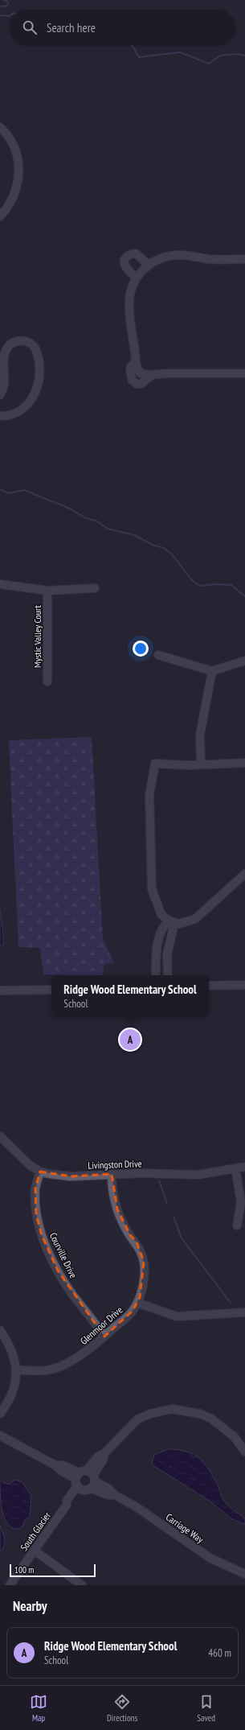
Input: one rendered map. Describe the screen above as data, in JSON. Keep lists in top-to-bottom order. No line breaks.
{"streets":{"street":["Mystic Valley Court","Livingston Drive","Courville Drive","Glenmoor Drive","Carriage Way","South Glacier"]},"crossings":[["Livingston Drive","Courville Drive"],["Livingston Drive","Glenmoor Drive"],["Courville Drive","Glenmoor Drive"],["Carriage Way","South Glacier"]],"scale_bar":"100 m","page":{"search":"Search here","popup":["Ridge Wood Elementary School","School"],"pins":"A","scale":"100 m","heading":"Nearby","list":[{"mark":"A","name":"Ridge Wood Elementary School","note":"School","value":"460 m"}],"nav":["Map","Directions","Saved"]}}
